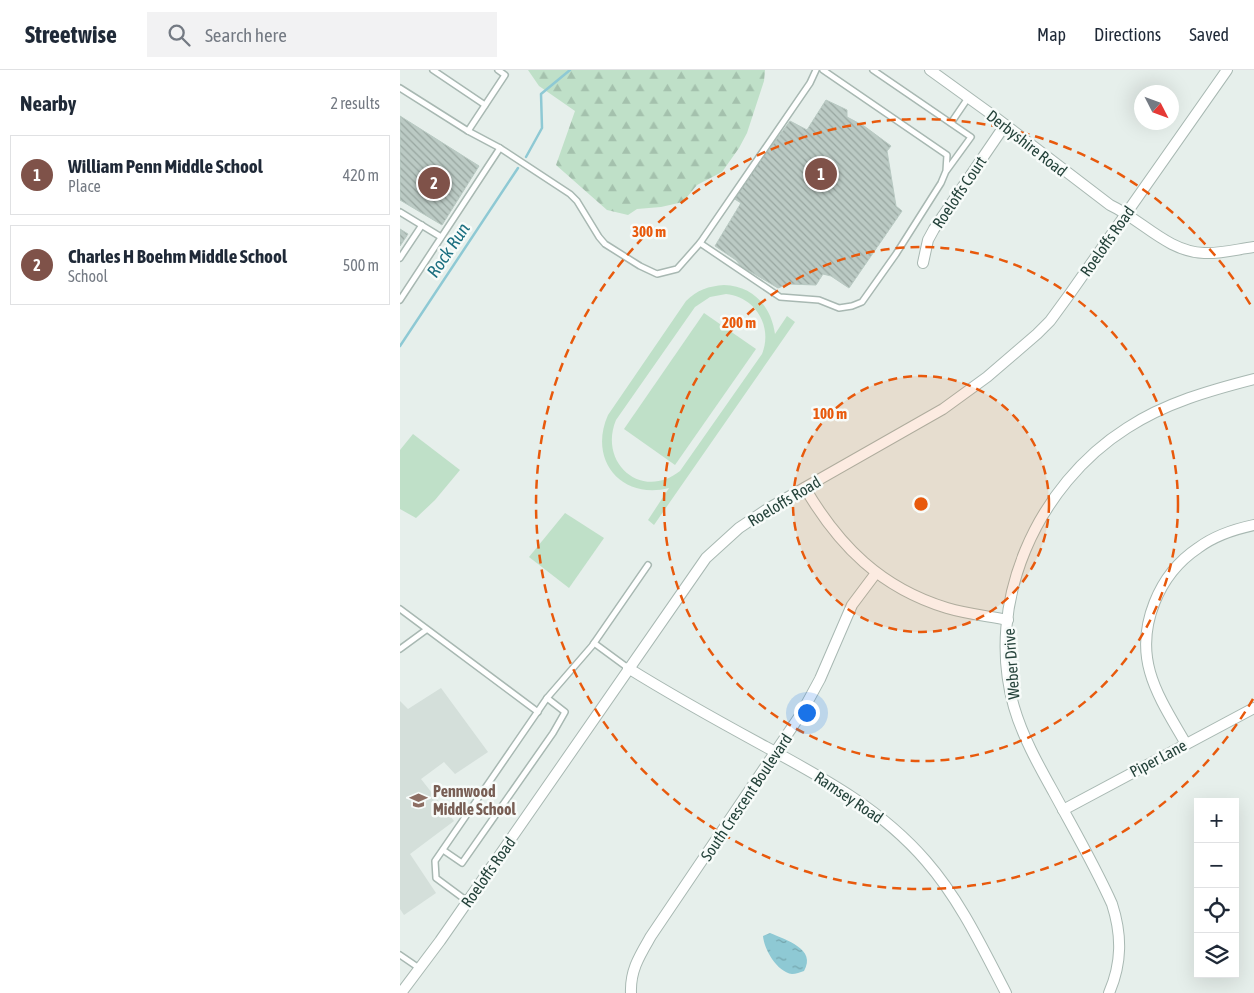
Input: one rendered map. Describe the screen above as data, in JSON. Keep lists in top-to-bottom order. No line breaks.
{"streets":{"street":["Derbyshire Road","Roeloffs Court","Roeloffs Road","Weber Drive","Piper Lane","South Crescent Boulevard","Ramsey Road"]},"crossings":[["Derbyshire Road","Roeloffs Court"],["Derbyshire Road","Roeloffs Road"],["Roeloffs Road","Ramsey Road"],["Weber Drive","Piper Lane"],["South Crescent Boulevard","Ramsey Road"]],"water":["Rock Run"],"places":{"school or university":["Pennwood Middle School"]},"north":"bottom right","page":{"header":"Streetwise","search":"Search here","nav":["Map","Directions","Saved"],"heading":["Nearby","2 results"],"list":[{"mark":"1","name":"William Penn Middle School","note":"Place","value":"420 m"},{"mark":"2","name":"Charles H Boehm Middle School","note":"School","value":"500 m"}],"pins":["1","2"],"map_buttons":["+","−"]},"rings":["300 m","200 m","100 m"]}
